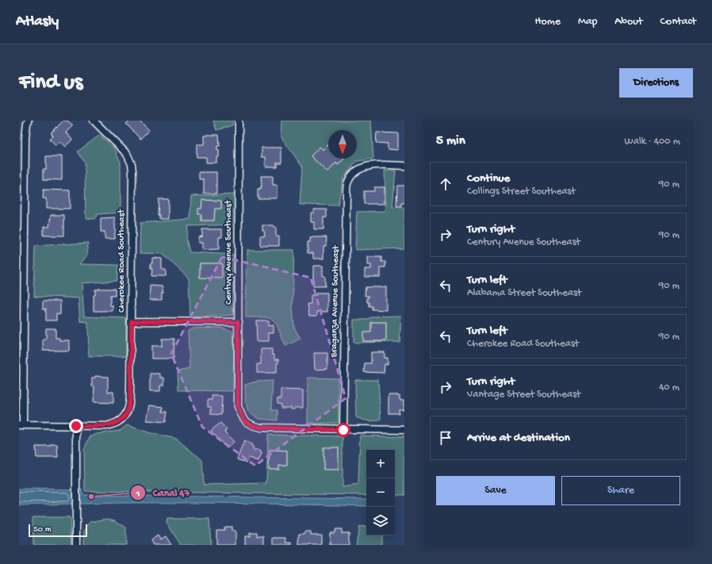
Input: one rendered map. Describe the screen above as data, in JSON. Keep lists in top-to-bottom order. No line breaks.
{"streets":{"street":["Century Avenue Southeast","Cherokee Road Southeast","Braganza Avenue Southeast"]},"crossings":[["Century Avenue Southeast","Braganza Avenue Southeast"]],"places":["Canal 47"],"scale_bar":"50 m","north":"bottom","page":{"header":"Atlasly","nav":["Home","Map","About","Contact"],"buttons":["Directions",["Save","Share"]],"title":"Find us","heading":["5 min","Walk · 400 m"],"list":[["Continue","Collings Street Southeast","90 m"],["Turn right","Century Avenue Southeast","90 m"],["Turn left","Alabama Street Southeast","90 m"],["Turn left","Cherokee Road Southeast","90 m"],["Turn right","Vantage Street Southeast","40 m"],"Arrive at destination"],"map_buttons":["+","−"],"scale":"50 m"}}
